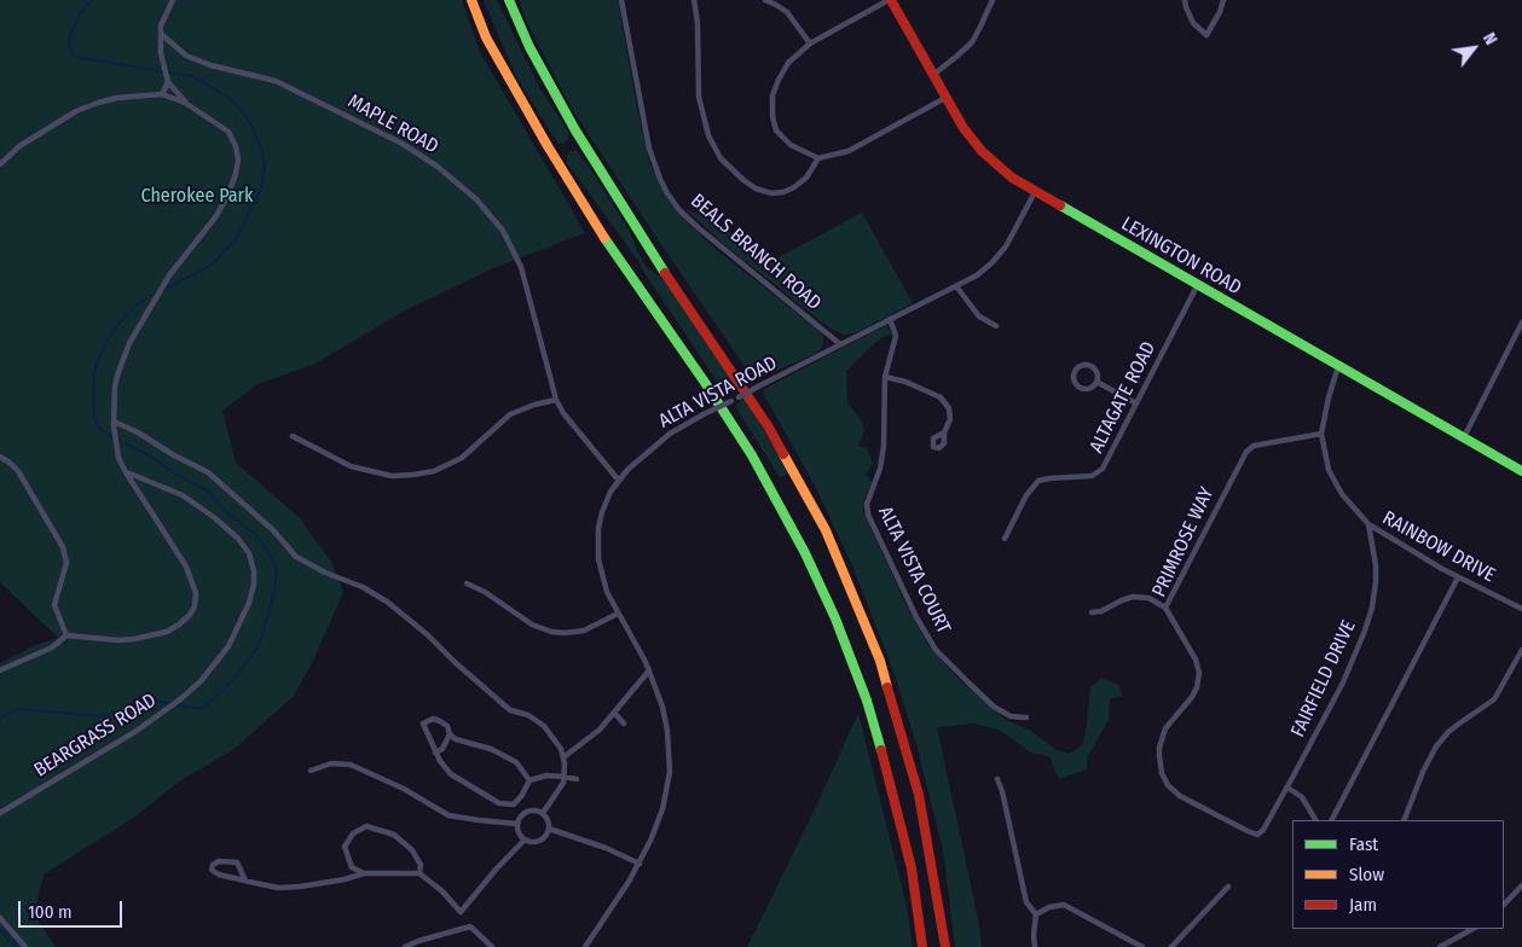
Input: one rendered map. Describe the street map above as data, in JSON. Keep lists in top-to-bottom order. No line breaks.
{"streets":{"main road":["LEXINGTON ROAD"],"street":["MAPLE ROAD","BEALS BRANCH ROAD","ALTA VISTA ROAD","ALTAGATE ROAD","PRIMROSE WAY","RAINBOW DRIVE","ALTA VISTA COURT","FAIRFIELD DRIVE","BEARGRASS ROAD"]},"crossings":[["MAPLE ROAD","ALTA VISTA ROAD"],["BEALS BRANCH ROAD","ALTA VISTA ROAD"],["LEXINGTON ROAD","ALTA VISTA ROAD"],["LEXINGTON ROAD","ALTAGATE ROAD"],["LEXINGTON ROAD","RAINBOW DRIVE"],["ALTA VISTA ROAD","ALTA VISTA COURT"],["PRIMROSE WAY","RAINBOW DRIVE"],["PRIMROSE WAY","FAIRFIELD DRIVE"],["RAINBOW DRIVE","FAIRFIELD DRIVE"]],"parks":["Cherokee Park"],"legend":["Fast","Slow","Jam"],"scale_bar":"100 m","north":"top right"}
